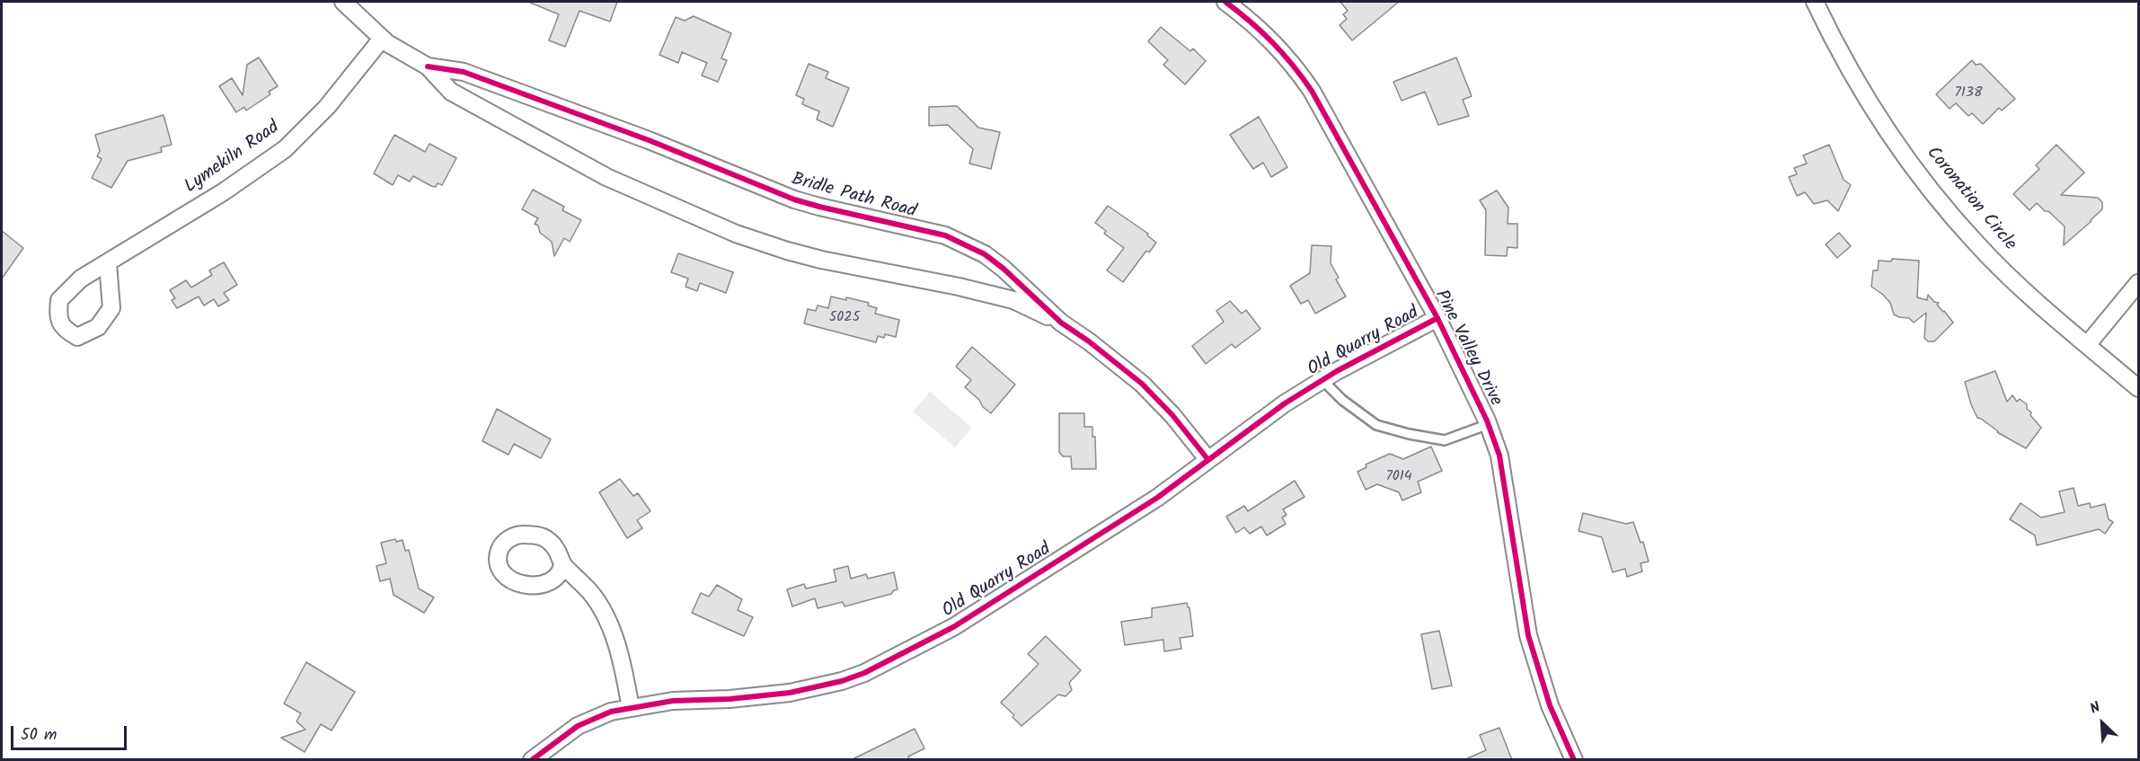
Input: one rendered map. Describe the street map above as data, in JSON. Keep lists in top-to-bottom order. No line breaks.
{"streets":{"street":["Lymekiln Road","Bridle Path Road","Coronation Circle","Old Quarry Road","Pine Valley Drive"]},"crossings":[["Lymekiln Road","Bridle Path Road"],["Bridle Path Road","Old Quarry Road"],["Old Quarry Road","Pine Valley Drive"]],"house_numbers":["7138","5025","7014"],"scale_bar":"50 m","north":"top left"}
